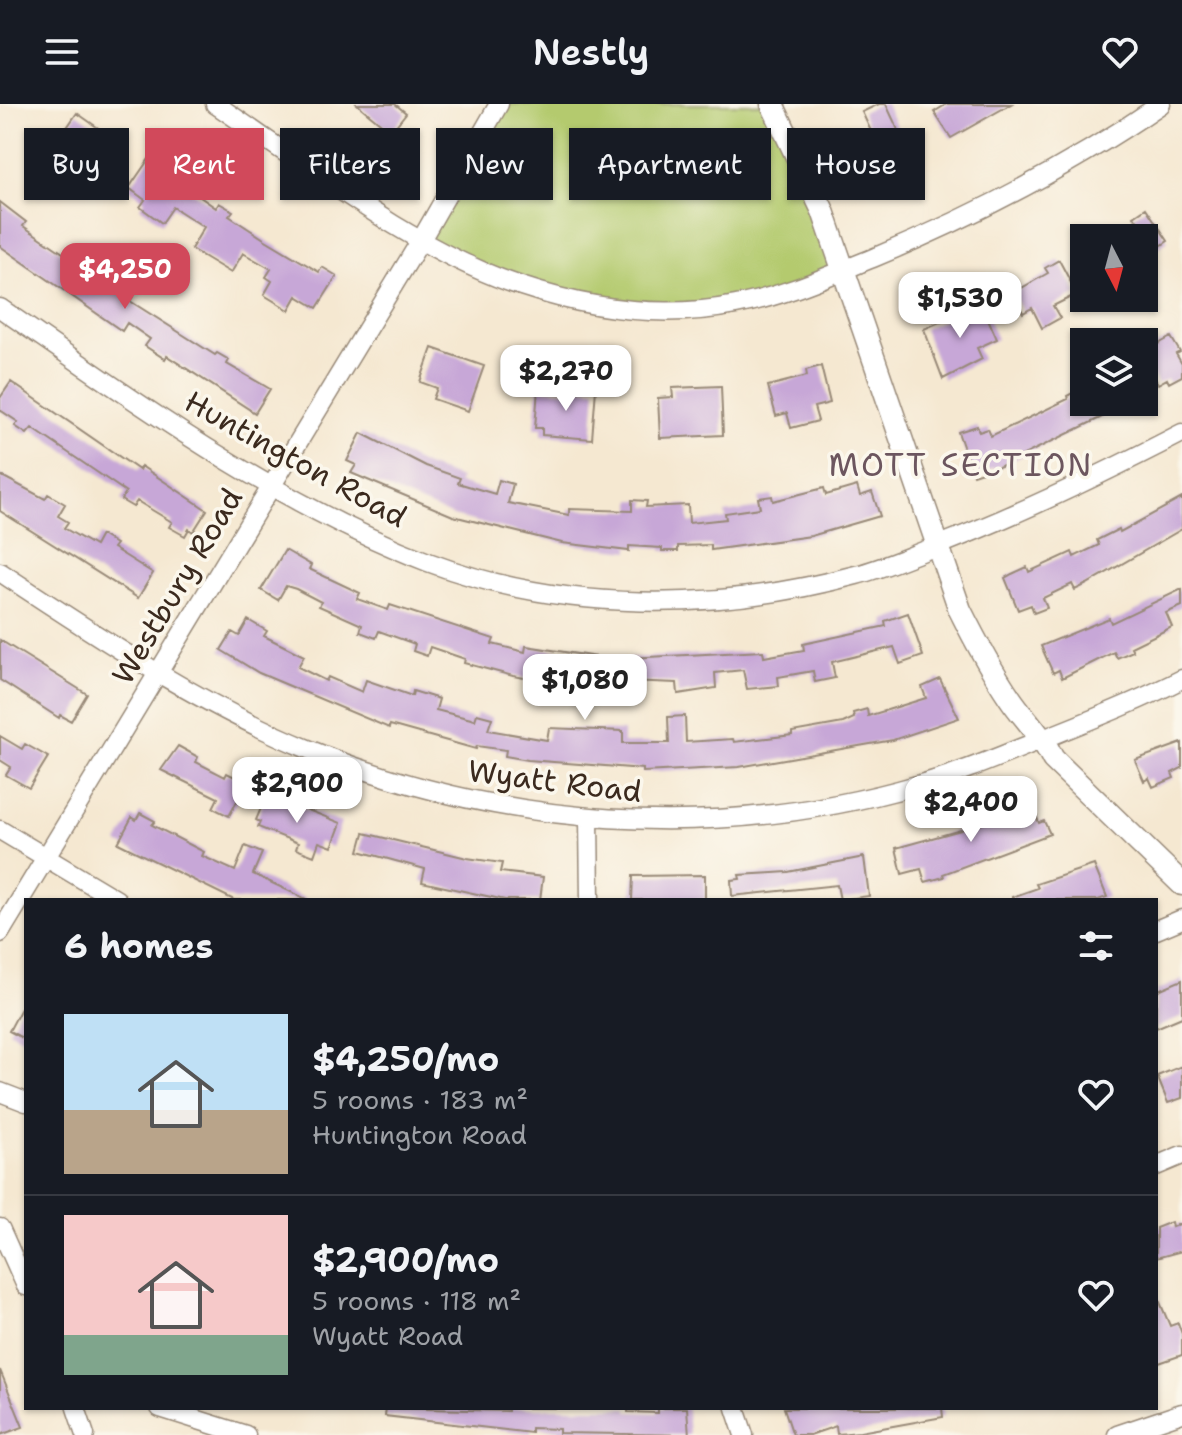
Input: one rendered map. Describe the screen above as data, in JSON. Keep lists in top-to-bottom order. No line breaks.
{"streets":{"street":["Huntington Road","Westbury Road","Wyatt Road"]},"crossings":[["Huntington Road","Westbury Road"],["Westbury Road","Wyatt Road"]],"districts":["MOTT SECTION"],"north":"bottom","page":{"header":"Nestly","chip":["Buy","Rent","Filters","New","Apartment","House"],"price":["$4,250","$1,530","$2,270","$1,080","$2,900","$2,400"],"heading":"6 homes","list":[{"name":"$4,250/mo","note":"5 rooms · 183 m² · Huntington Road"},{"name":"$2,900/mo","note":"5 rooms · 118 m² · Wyatt Road"}]}}
